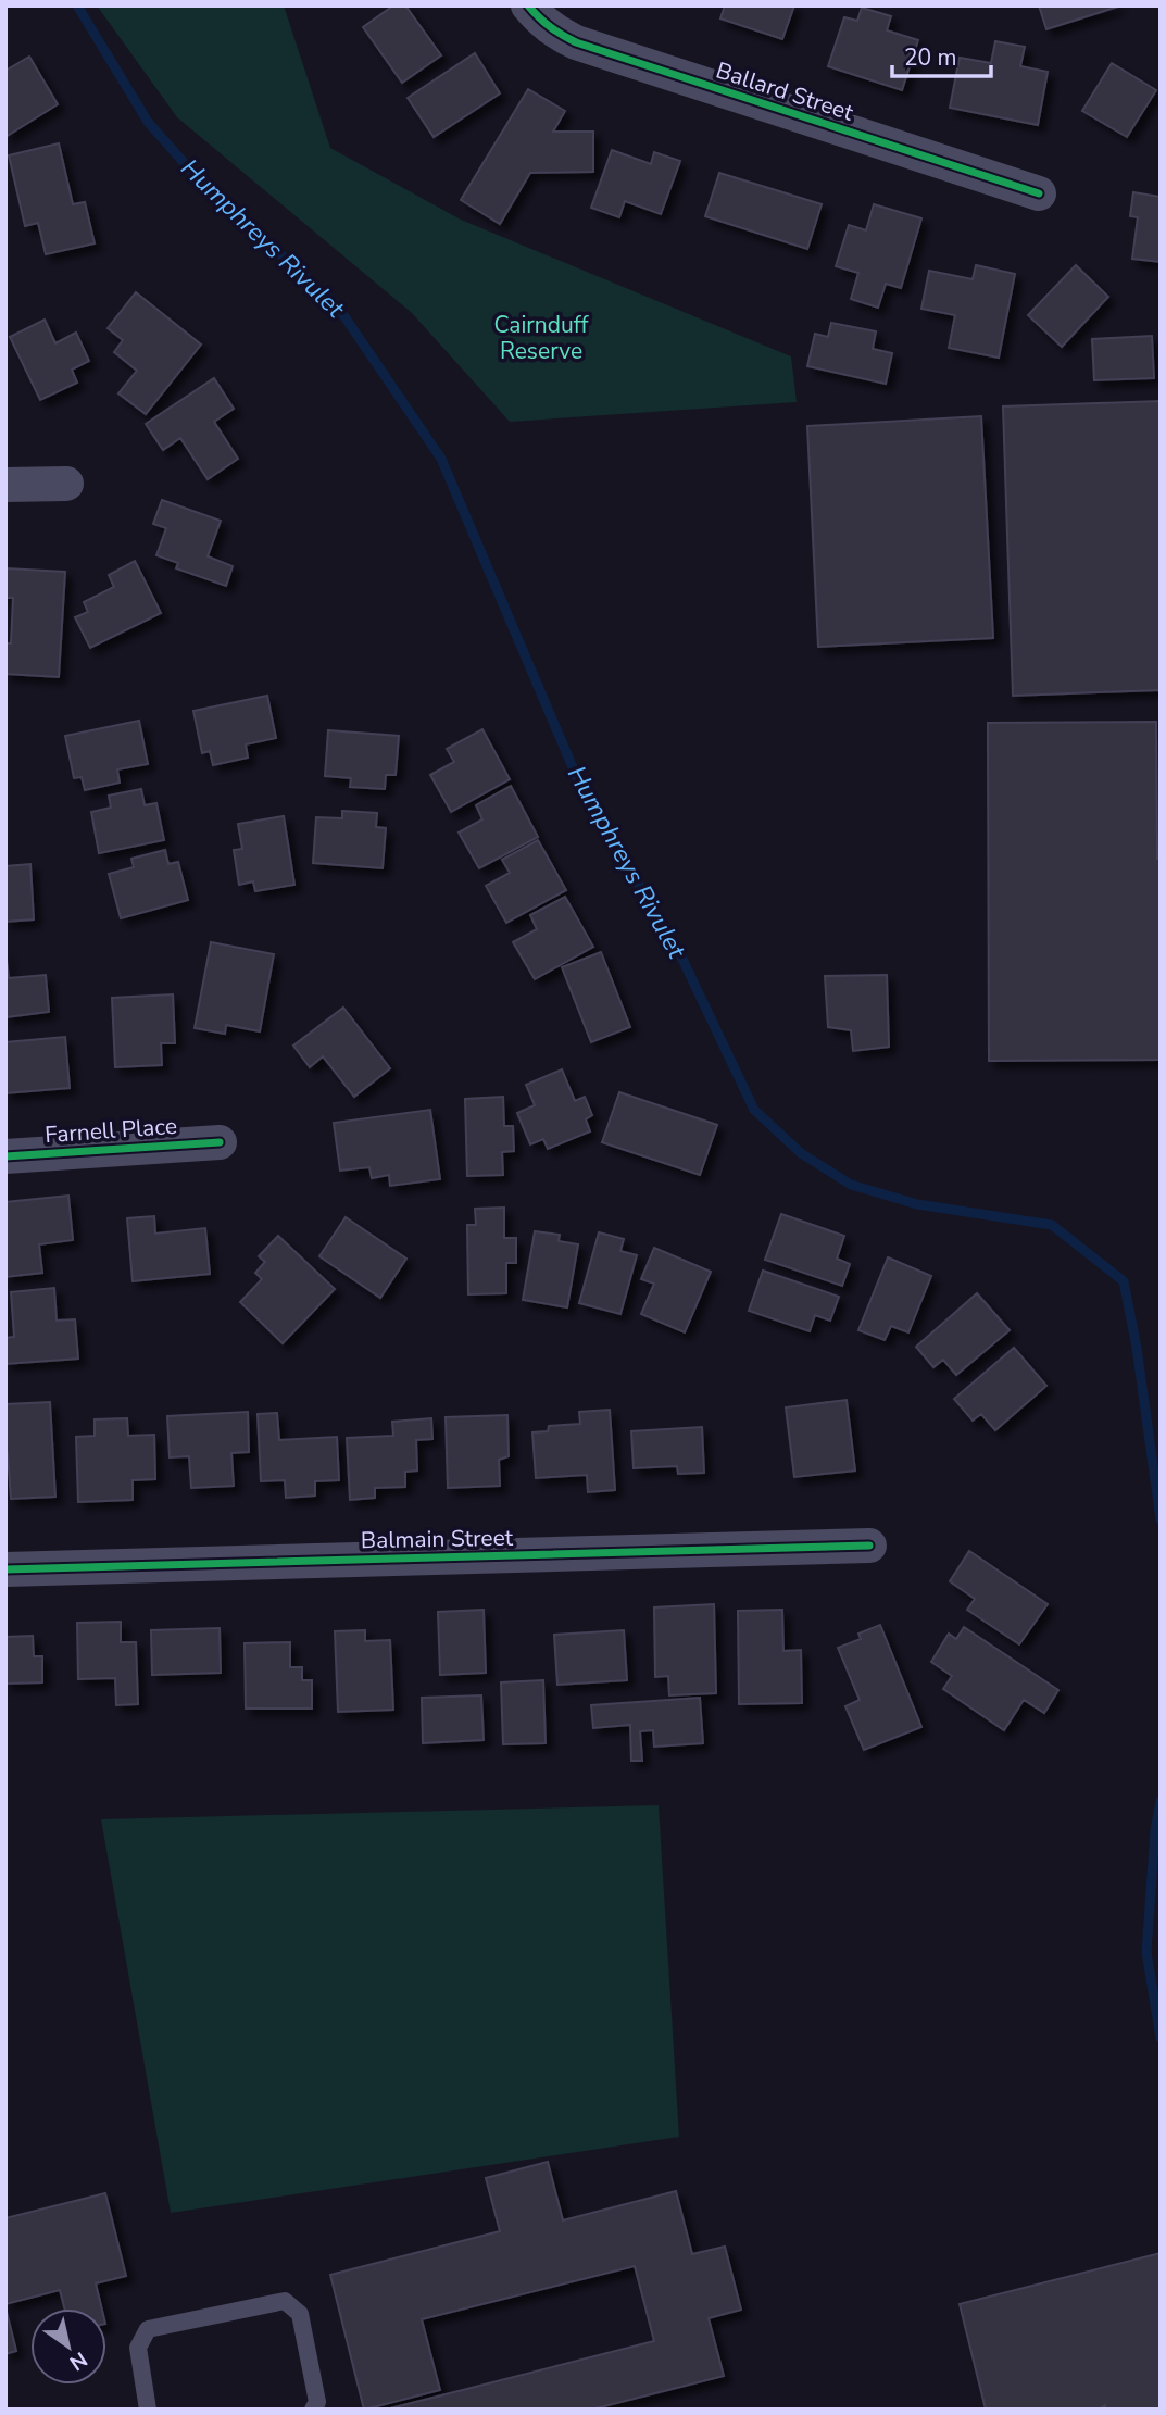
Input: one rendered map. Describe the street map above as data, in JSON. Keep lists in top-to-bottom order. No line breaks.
{"streets":{"street":["Ballard Street","Farnell Place","Balmain Street"]},"water":["Humphreys Rivulet"],"parks":["Cairnduff Reserve"],"scale_bar":"20 m","north":"bottom right"}
